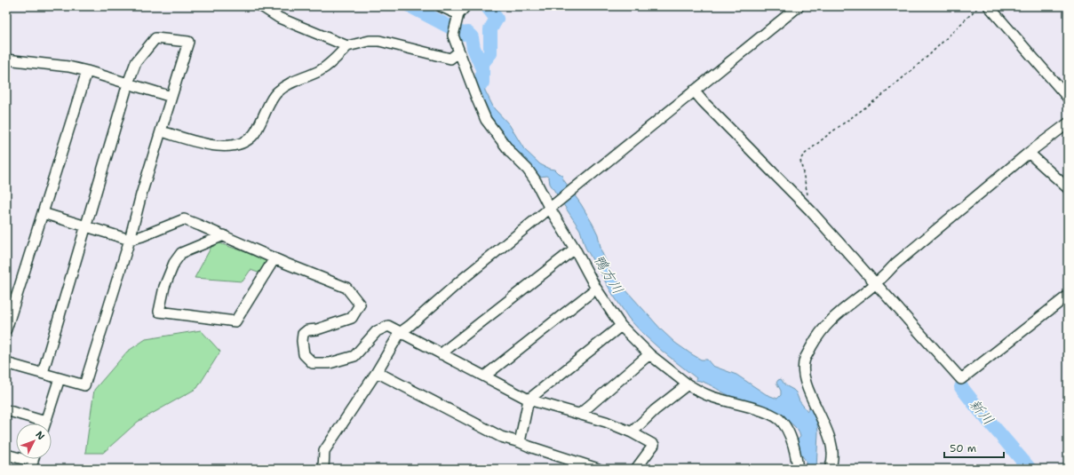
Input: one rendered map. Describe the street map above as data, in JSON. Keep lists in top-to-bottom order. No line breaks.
{"water":["鴨方川","新川"],"scale_bar":"50 m","north":"top right"}
